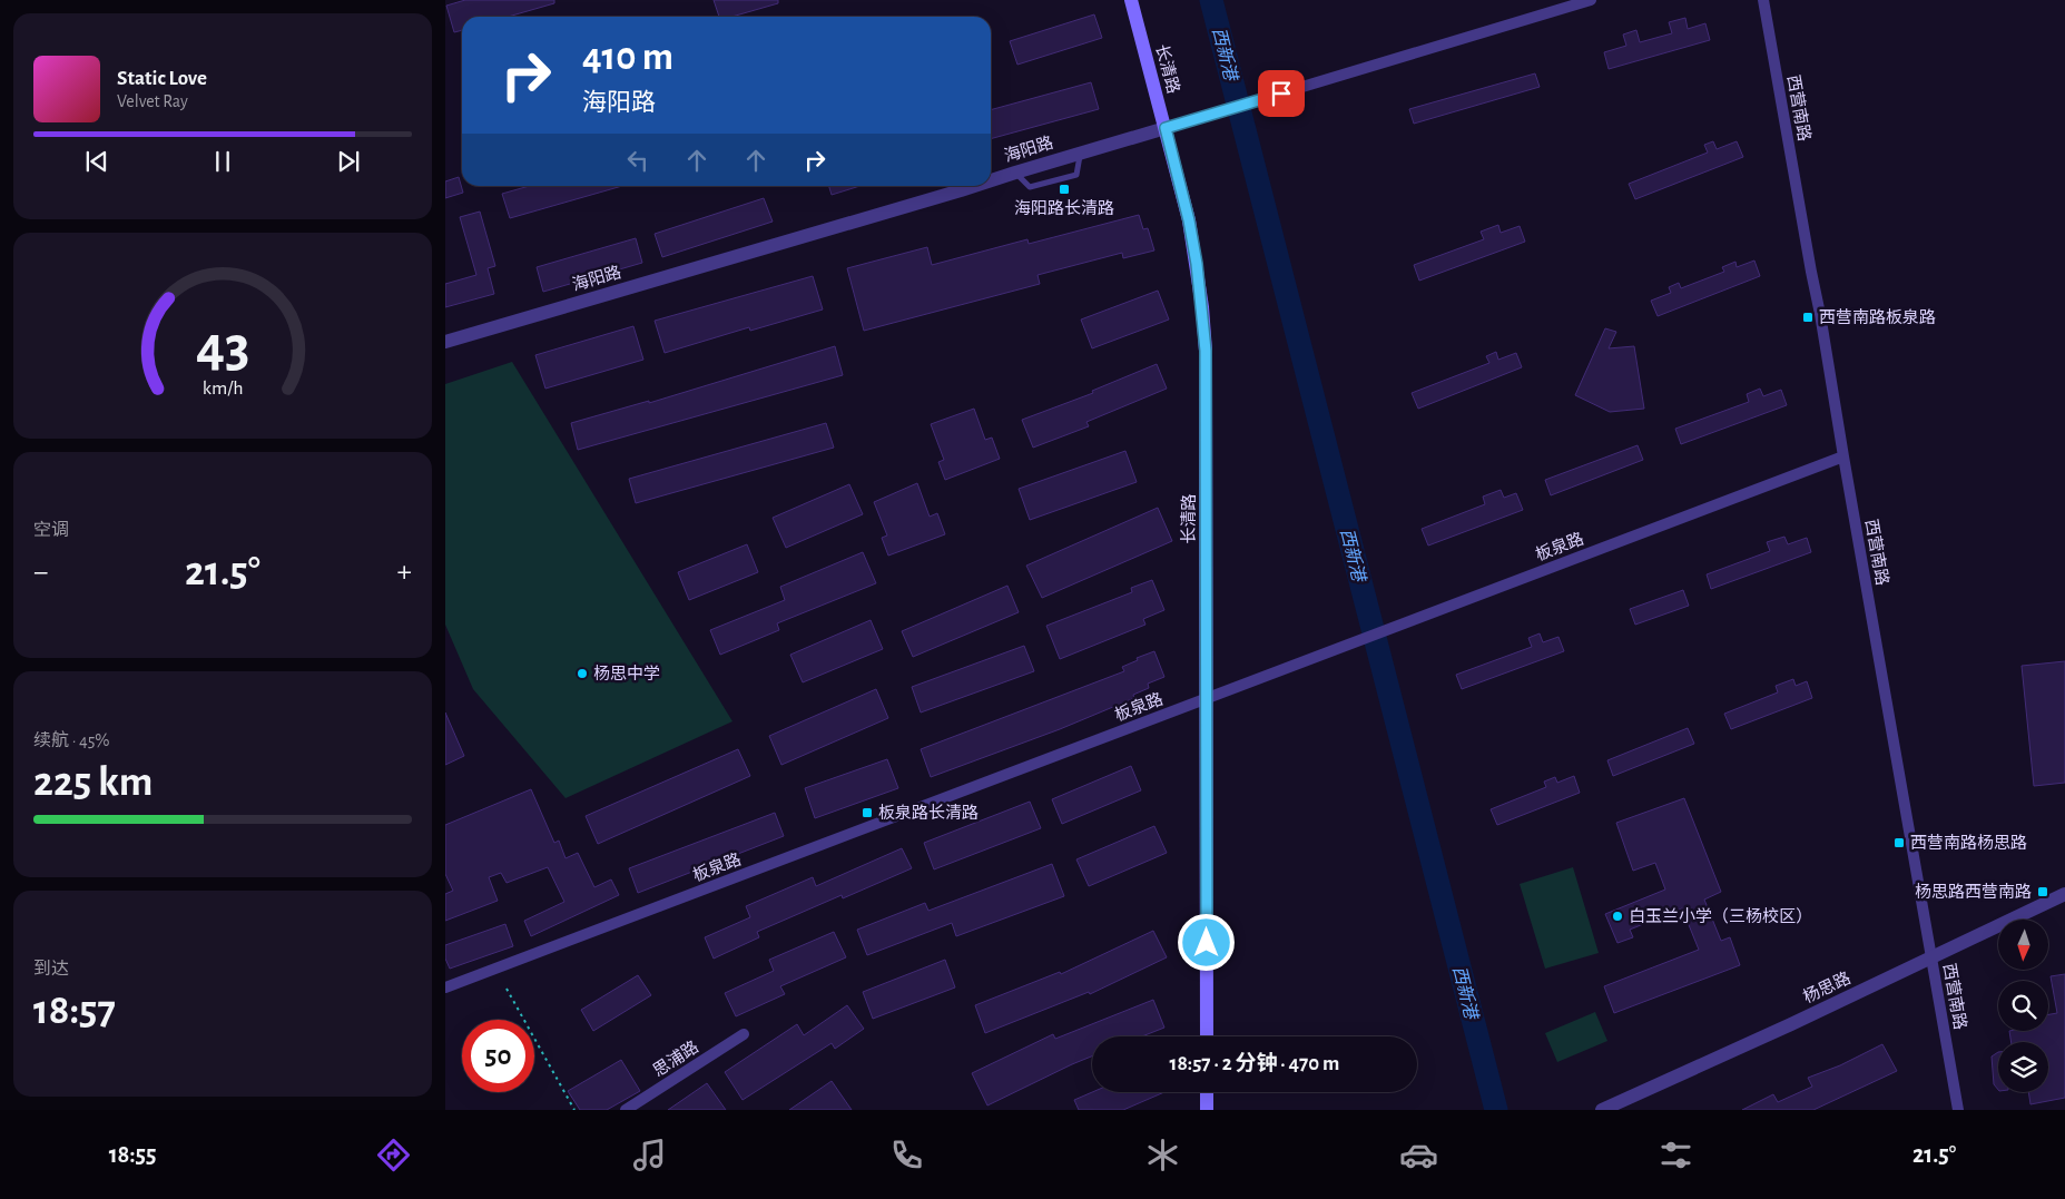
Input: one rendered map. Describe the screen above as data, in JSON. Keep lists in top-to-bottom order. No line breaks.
{"streets":{"main road":["长清路"],"street":["西营南路","海阳路","板泉路","杨思路","思浦路"]},"crossings":[["长清路","海阳路"],["长清路","板泉路"],["西营南路","板泉路"],["西营南路","杨思路"]],"water":["西新港"],"places":{"transit":["海阳路长清路","西营南路板泉路","板泉路长清路","西营南路杨思路","杨思路西营南路"],"other":["杨思中学","白玉兰小学（三杨校区）"]},"north":"bottom","page":{"turn":["410 m","海阳路"],"song":["Static Love","Velvet Ray"],"tile":["空调",["续航 · 45%","225 km"],["到达","18:57"]],"heat":["−","21.5°","+"],"limit":"50","trip":"18:57 · 2 分钟 · 470 m","tabs":["18:55","21.5°"],"gauge":["43","km/h"]}}
